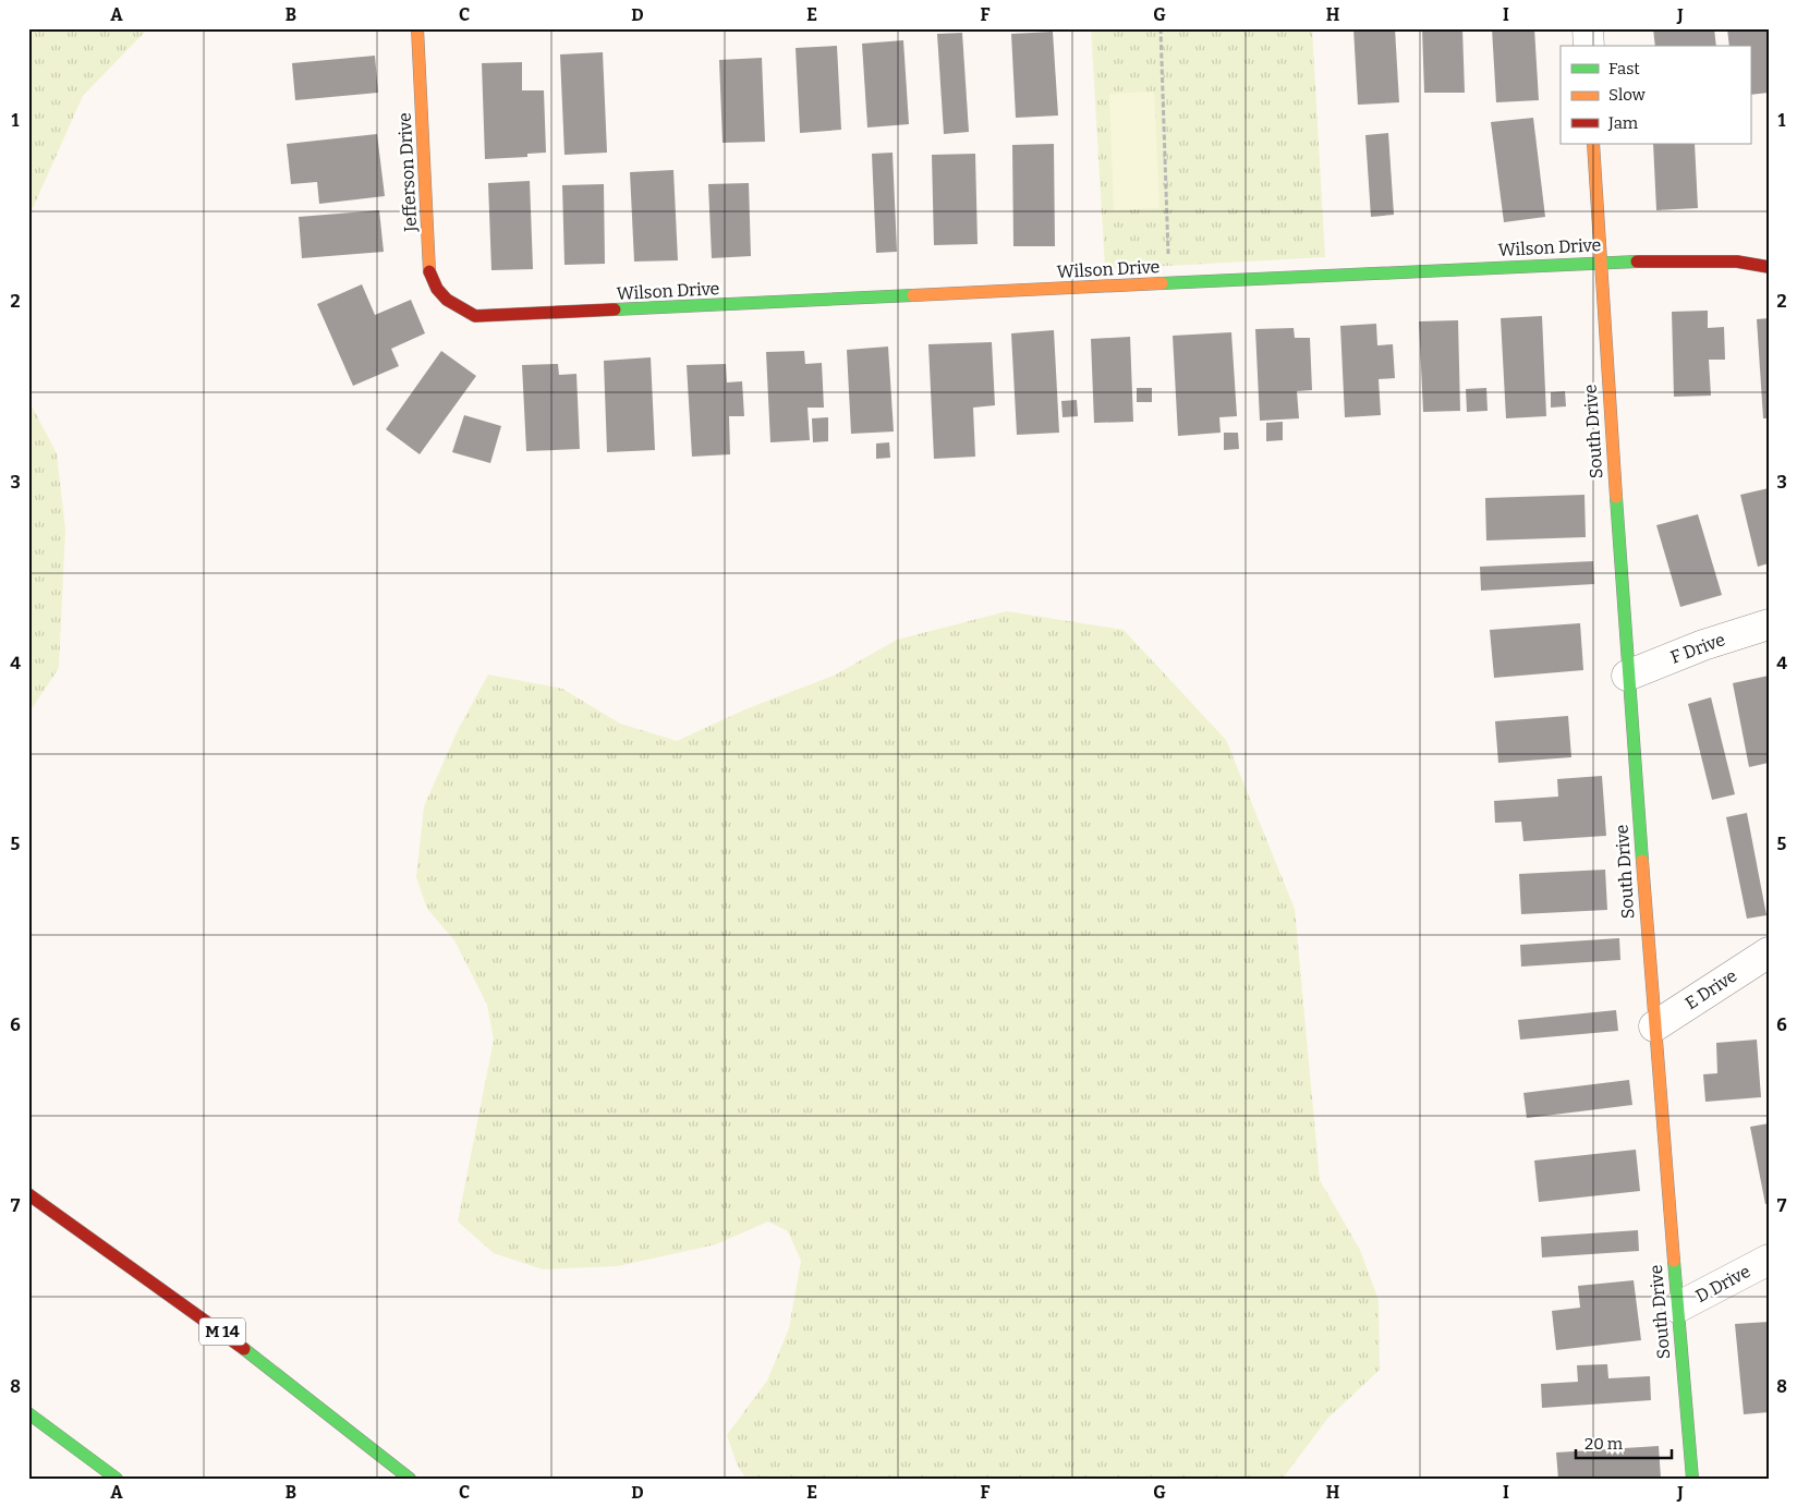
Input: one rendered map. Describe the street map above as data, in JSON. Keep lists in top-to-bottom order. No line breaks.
{"streets":{"main road":["Jefferson Drive","Wilson Drive","South Drive","M 14"],"street":["F Drive","E Drive","D Drive"]},"crossings":[["Jefferson Drive","Wilson Drive"],["Wilson Drive","South Drive"],["South Drive","F Drive"],["South Drive","E Drive"],["South Drive","D Drive"]],"legend":["Fast","Slow","Jam"],"scale_bar":"20 m","grid":{"columns":["A","B","C","D","E","F","G","H","I","J"],"rows":["1","2","3","4","5","6","7","8"]}}
